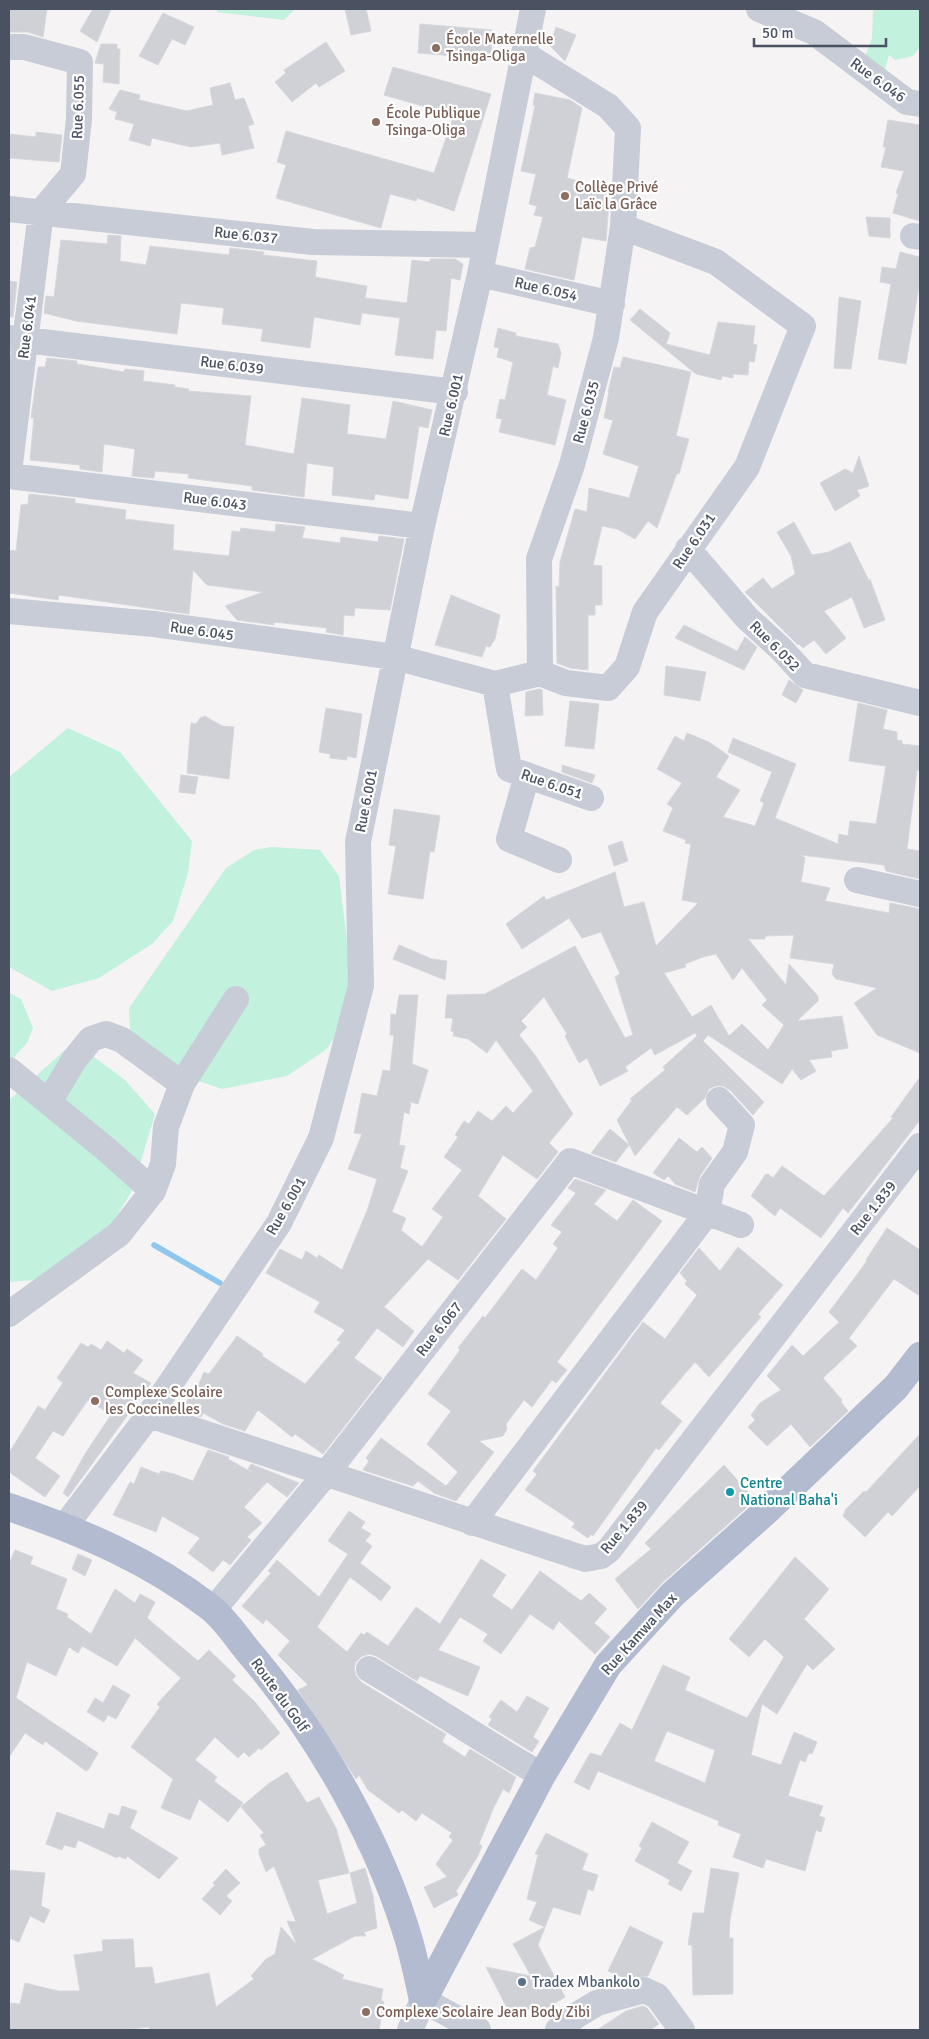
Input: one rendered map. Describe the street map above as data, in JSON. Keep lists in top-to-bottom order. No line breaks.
{"streets":{"main road":["Rue Kamwa Max","Route du Golf"],"street":["Rue 6.046","Rue 6.055","Rue 6.037","Rue 6.054","Rue 6.041","Rue 6.039","Rue 6.001","Rue 6.035","Rue 6.043","Rue 6.031","Rue 6.045","Rue 6.052","Rue 6.051","Rue 1.839","Rue 6.067"]},"crossings":[["Rue 6.055","Rue 6.037"],["Rue 6.055","Rue 6.041"],["Rue 6.037","Rue 6.041"],["Rue 6.037","Rue 6.001"],["Rue 6.054","Rue 6.001"],["Rue 6.054","Rue 6.035"],["Rue 6.041","Rue 6.039"],["Rue 6.039","Rue 6.001"],["Rue 6.001","Rue 6.035"],["Rue 6.001","Rue 6.043"],["Rue 6.001","Rue 6.045"],["Rue 6.001","Rue 1.839"],["Rue 6.001","Route du Golf"],["Rue 6.035","Rue 6.031"],["Rue 6.031","Rue 6.052"],["Rue 1.839","Rue 6.067"],["Rue 6.067","Route du Golf"],["Rue Kamwa Max","Route du Golf"]],"places":["École Maternelle Tsinga-Oliga","École Publique Tsinga-Oliga","Collège Privé Laïc la Grâce","Complexe Scolaire les Coccinelles","Centre National Baha'i","Tradex Mbankolo","Complexe Scolaire Jean Body Zibi"],"scale_bar":"50 m"}
